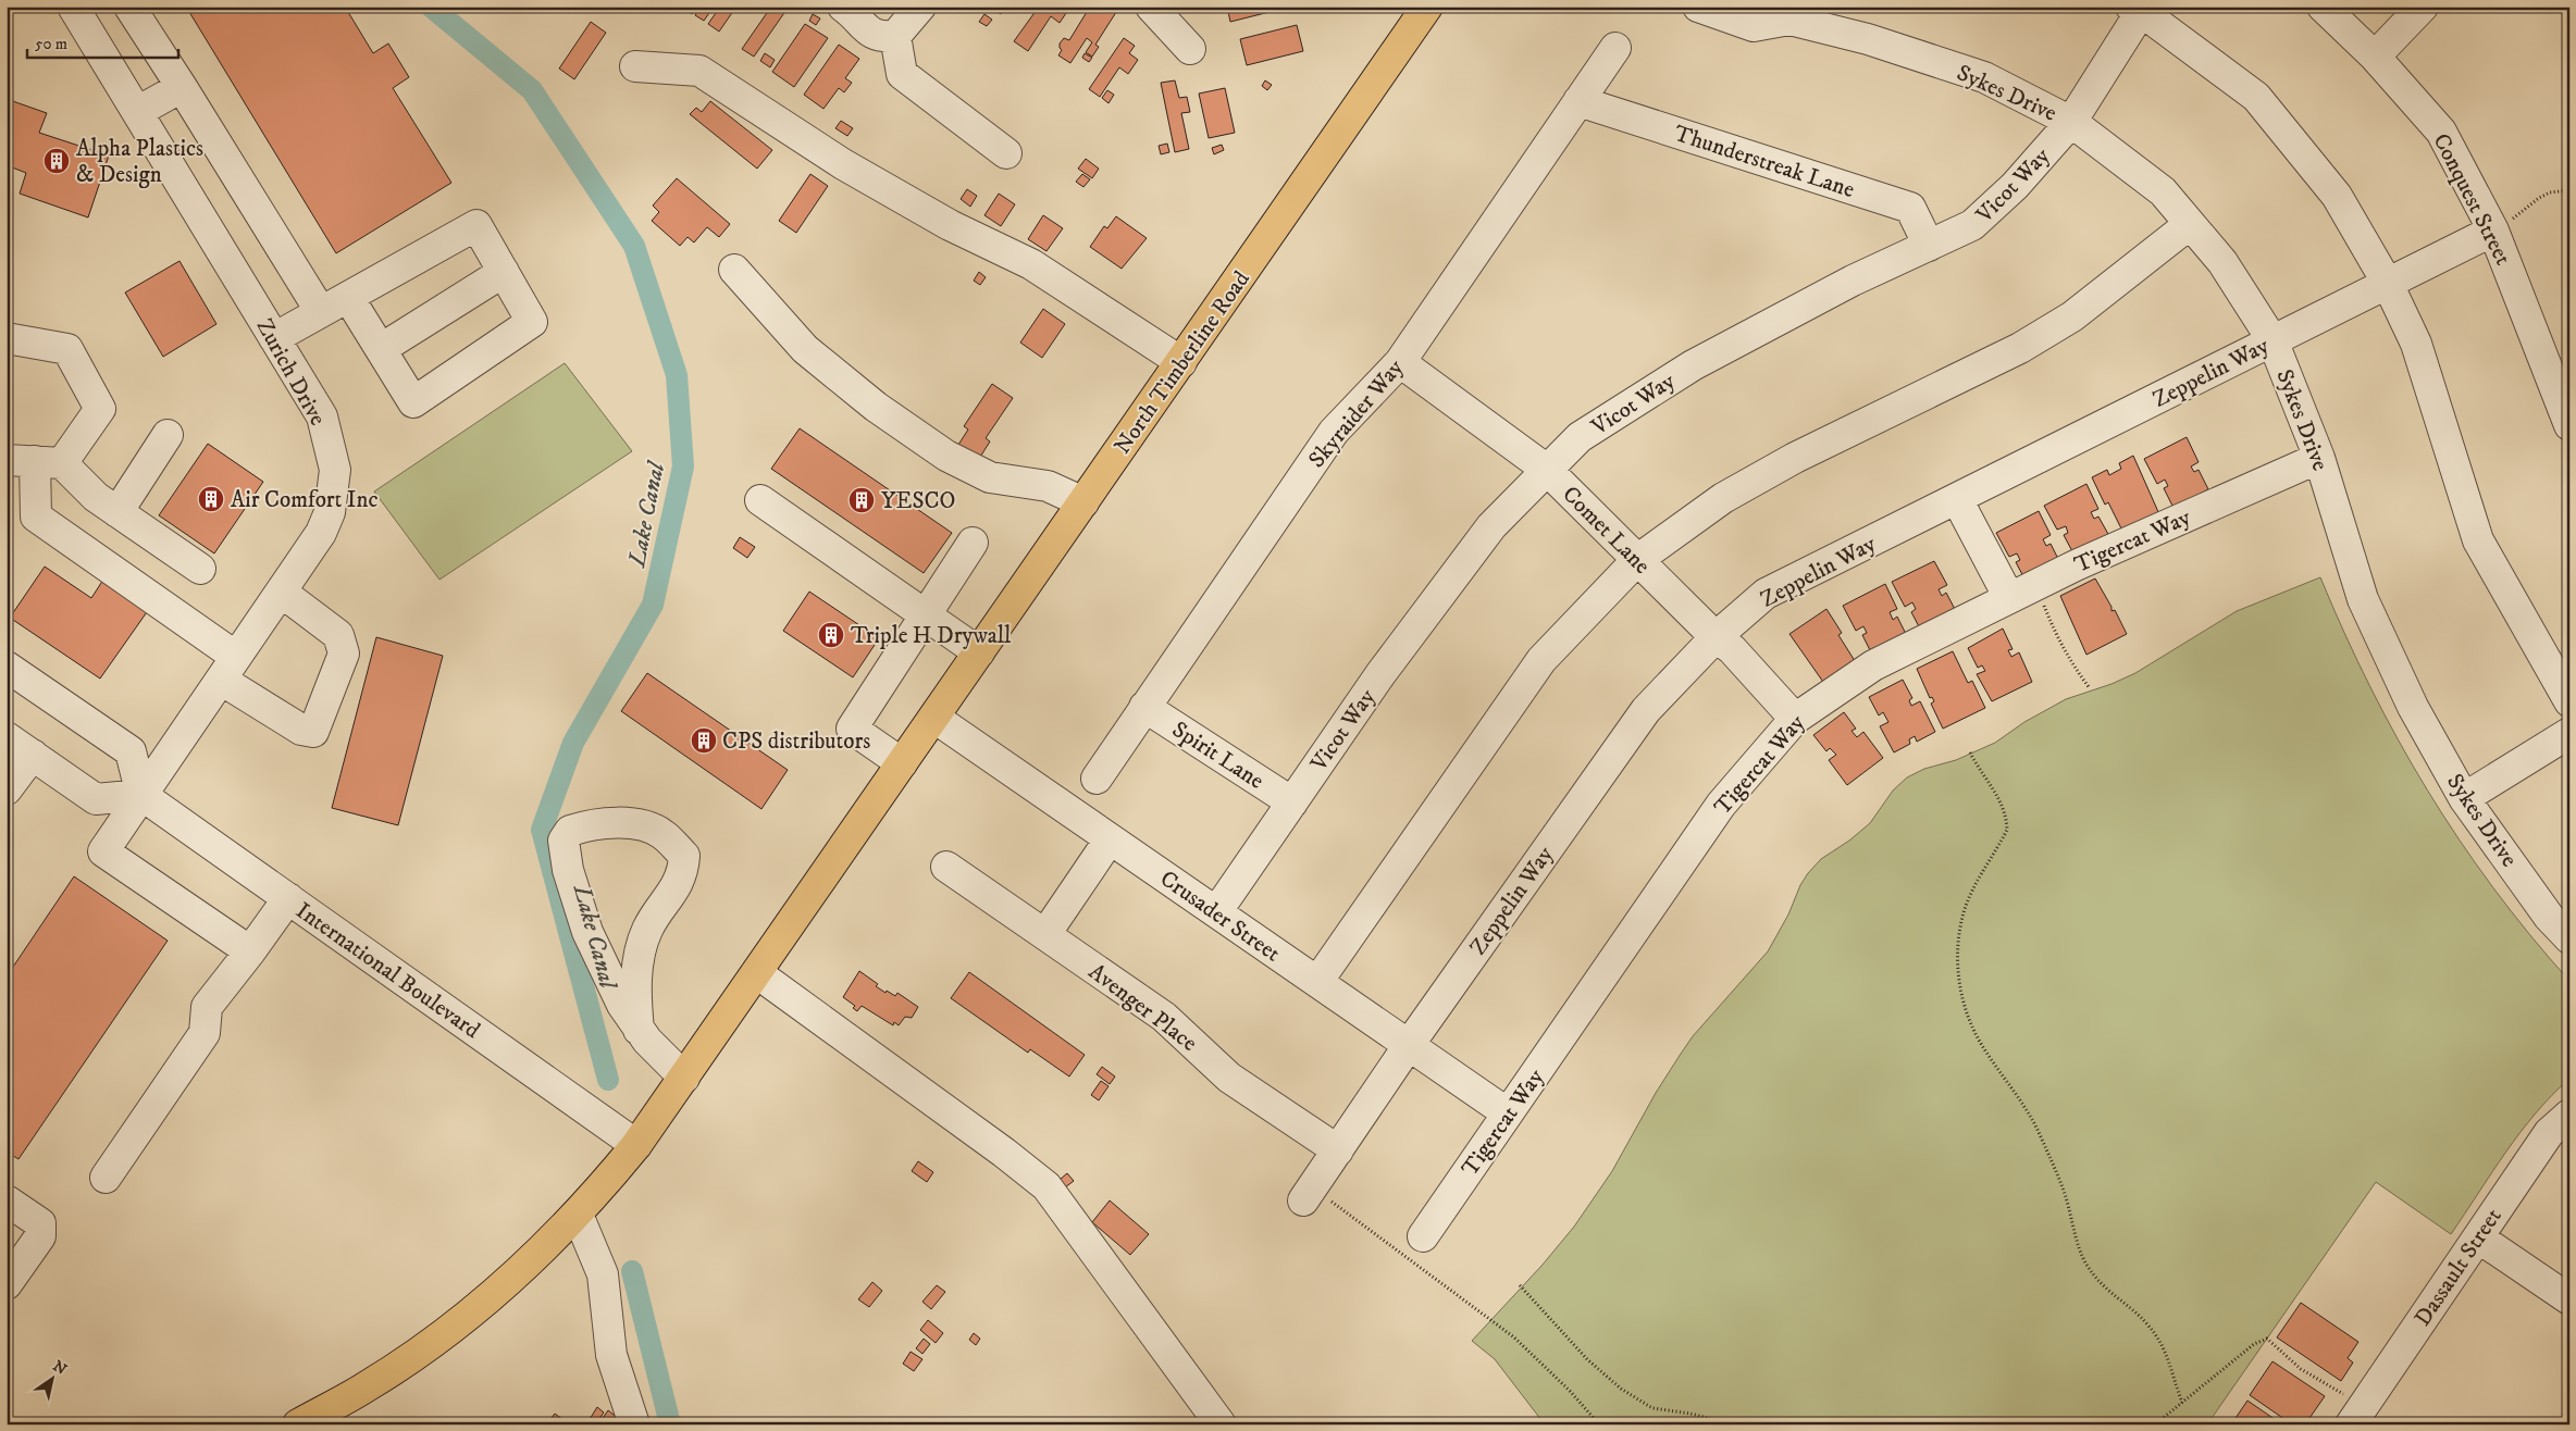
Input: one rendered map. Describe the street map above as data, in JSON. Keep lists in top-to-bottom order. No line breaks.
{"streets":{"main road":["North Timberline Road"],"street":["Sykes Drive","Thunderstreak Lane","Vicot Way","Conquest Street","Zurich Drive","Zeppelin Way","Skyraider Way","Comet Lane","Tigercat Way","Spirit Lane","Crusader Street","International Boulevard","Avenger Place","Dassault Street"]},"crossings":[["Sykes Drive","Vicot Way"],["Sykes Drive","Zeppelin Way"],["Sykes Drive","Tigercat Way"],["Thunderstreak Lane","Vicot Way"],["Thunderstreak Lane","Skyraider Way"],["Vicot Way","Comet Lane"],["Vicot Way","Spirit Lane"],["Vicot Way","Crusader Street"],["Conquest Street","Zeppelin Way"],["North Timberline Road","Crusader Street"],["North Timberline Road","International Boulevard"],["Zurich Drive","International Boulevard"],["Zeppelin Way","Comet Lane"],["Zeppelin Way","Crusader Street"],["Zeppelin Way","Avenger Place"],["Skyraider Way","Comet Lane"],["Skyraider Way","Spirit Lane"],["Comet Lane","Tigercat Way"],["Tigercat Way","Crusader Street"]],"water":["Lake Canal"],"places":{"building":["Alpha Plastics & Design","Air Comfort Inc","YESCO","Triple H Drywall","CPS distributors"]},"scale_bar":"50 m","north":"top right"}
